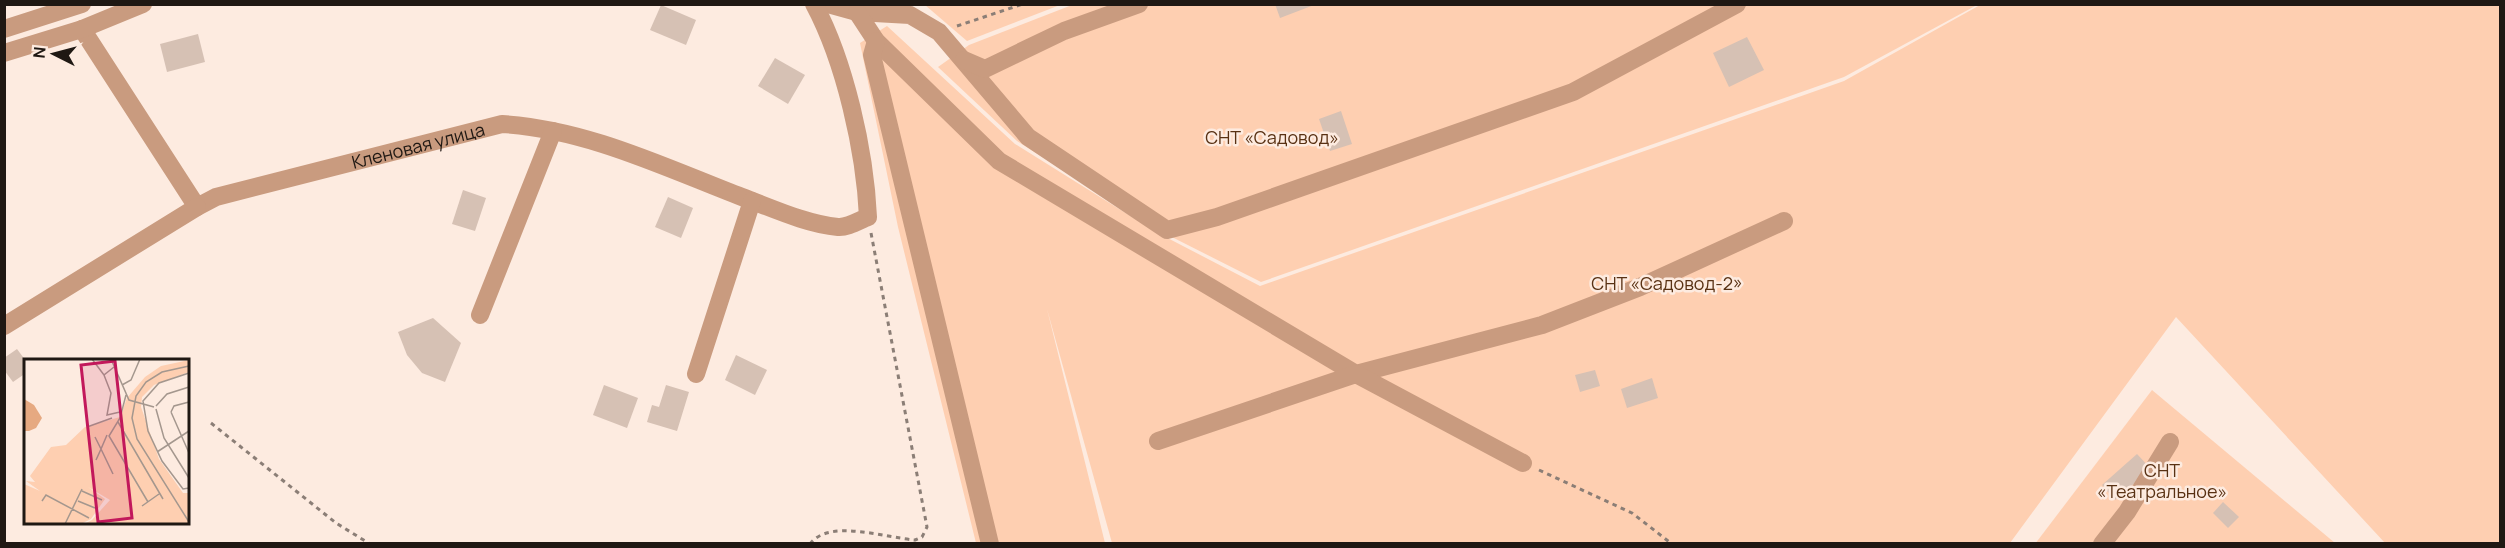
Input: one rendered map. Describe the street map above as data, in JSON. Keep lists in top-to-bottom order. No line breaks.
{"streets":{"street":["Кленовая улица"]},"parks":["СНТ «Садовод»","СНТ «Садовод-2»","СНТ «Театральное»"],"north":"left"}
